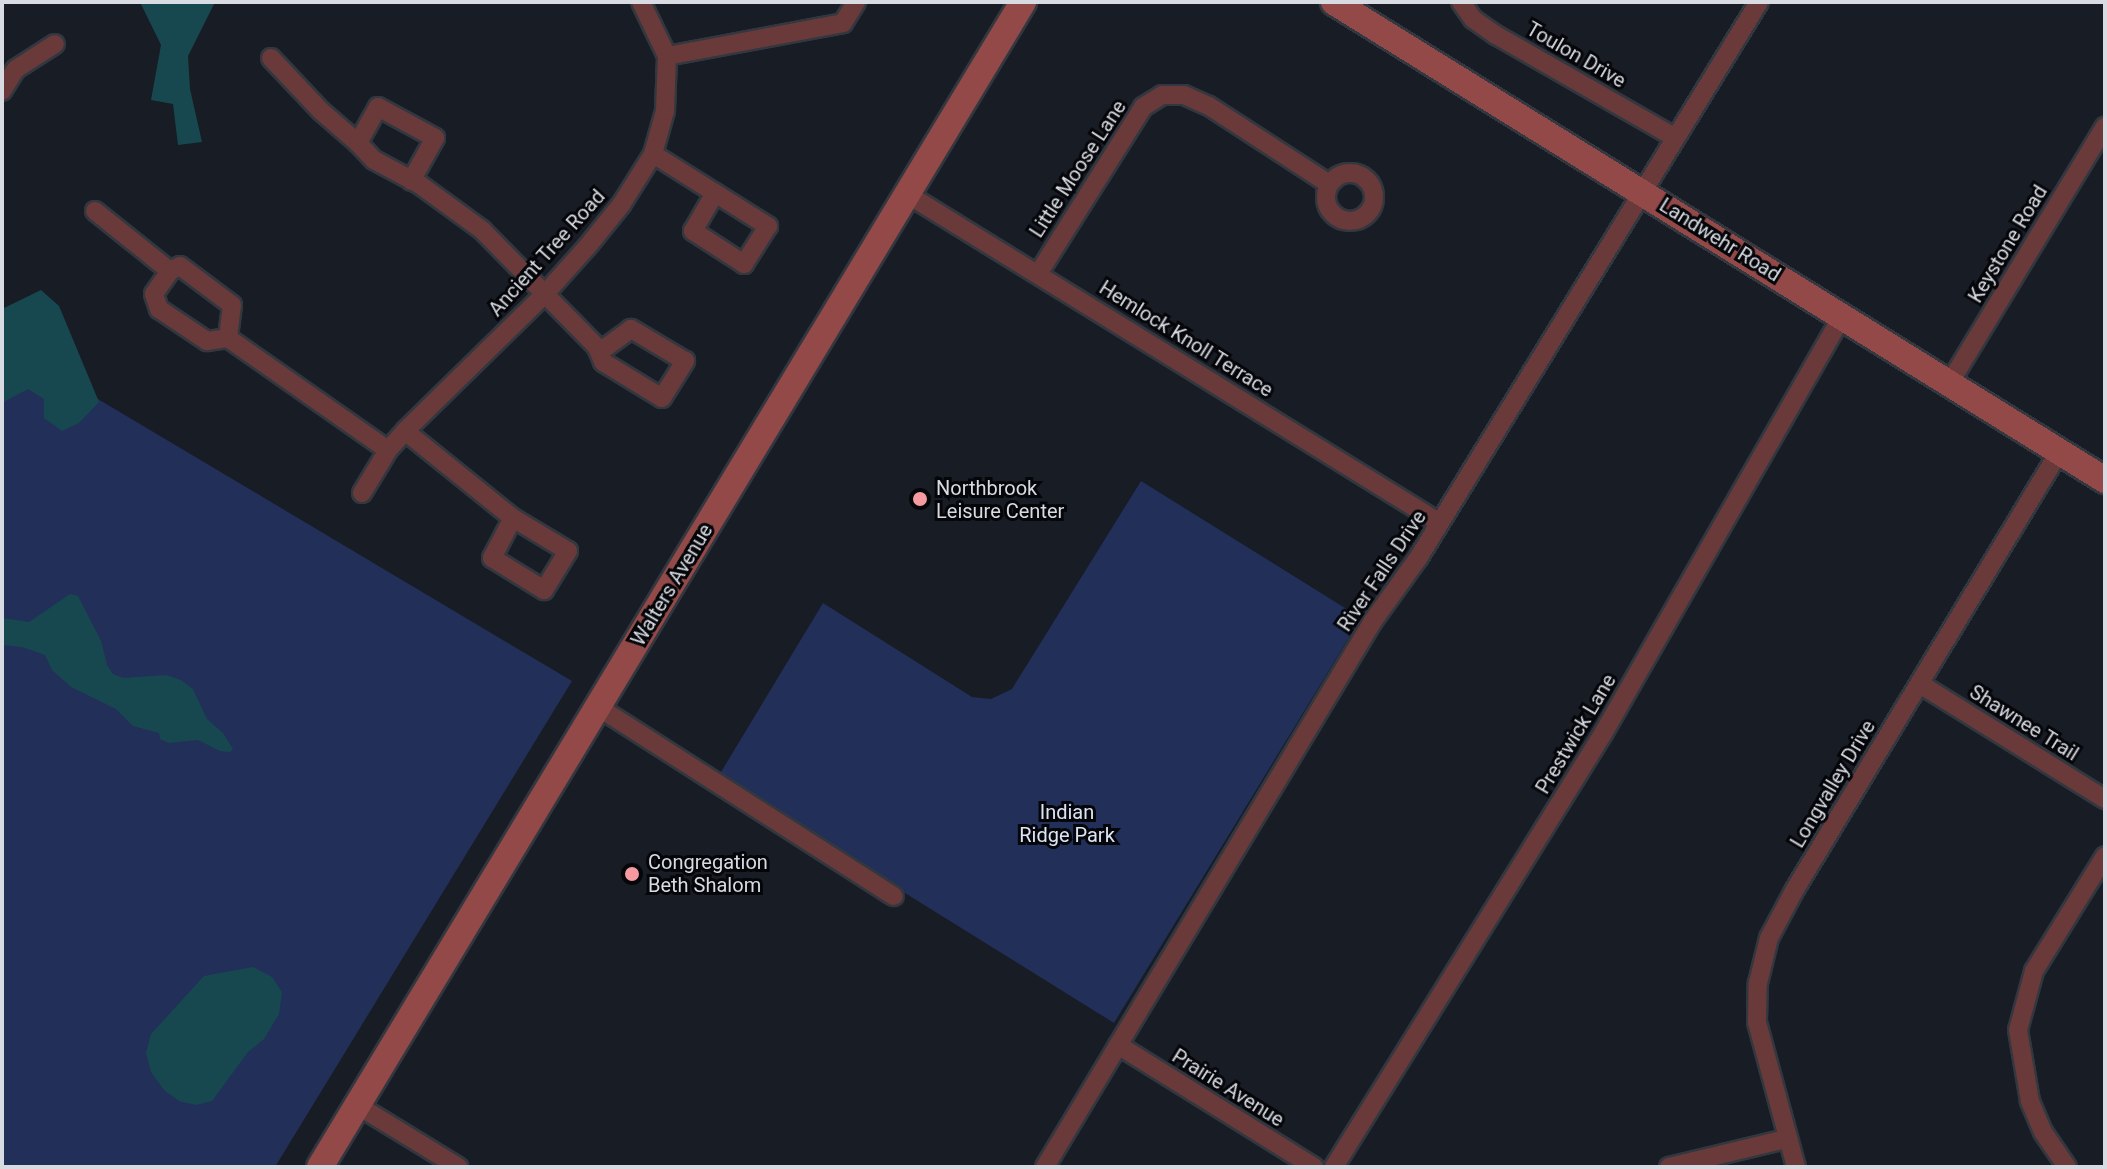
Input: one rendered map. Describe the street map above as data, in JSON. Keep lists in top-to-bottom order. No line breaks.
{"streets":{"main road":["Landwehr Road","Walters Avenue"],"street":["Toulon Drive","Little Moose Lane","Keystone Road","Ancient Tree Road","Hemlock Knoll Terrace","River Falls Drive","Shawnee Trail","Prestwick Lane","Longvalley Drive","Prairie Avenue"]},"crossings":[["Toulon Drive","River Falls Drive"],["Little Moose Lane","Hemlock Knoll Terrace"],["Landwehr Road","Keystone Road"],["Landwehr Road","River Falls Drive"],["Landwehr Road","Prestwick Lane"],["Landwehr Road","Longvalley Drive"],["Hemlock Knoll Terrace","River Falls Drive"],["Hemlock Knoll Terrace","Walters Avenue"],["River Falls Drive","Prairie Avenue"],["Shawnee Trail","Longvalley Drive"]],"parks":["Indian Ridge Park"],"places":["Northbrook Leisure Center","Congregation Beth Shalom"]}
